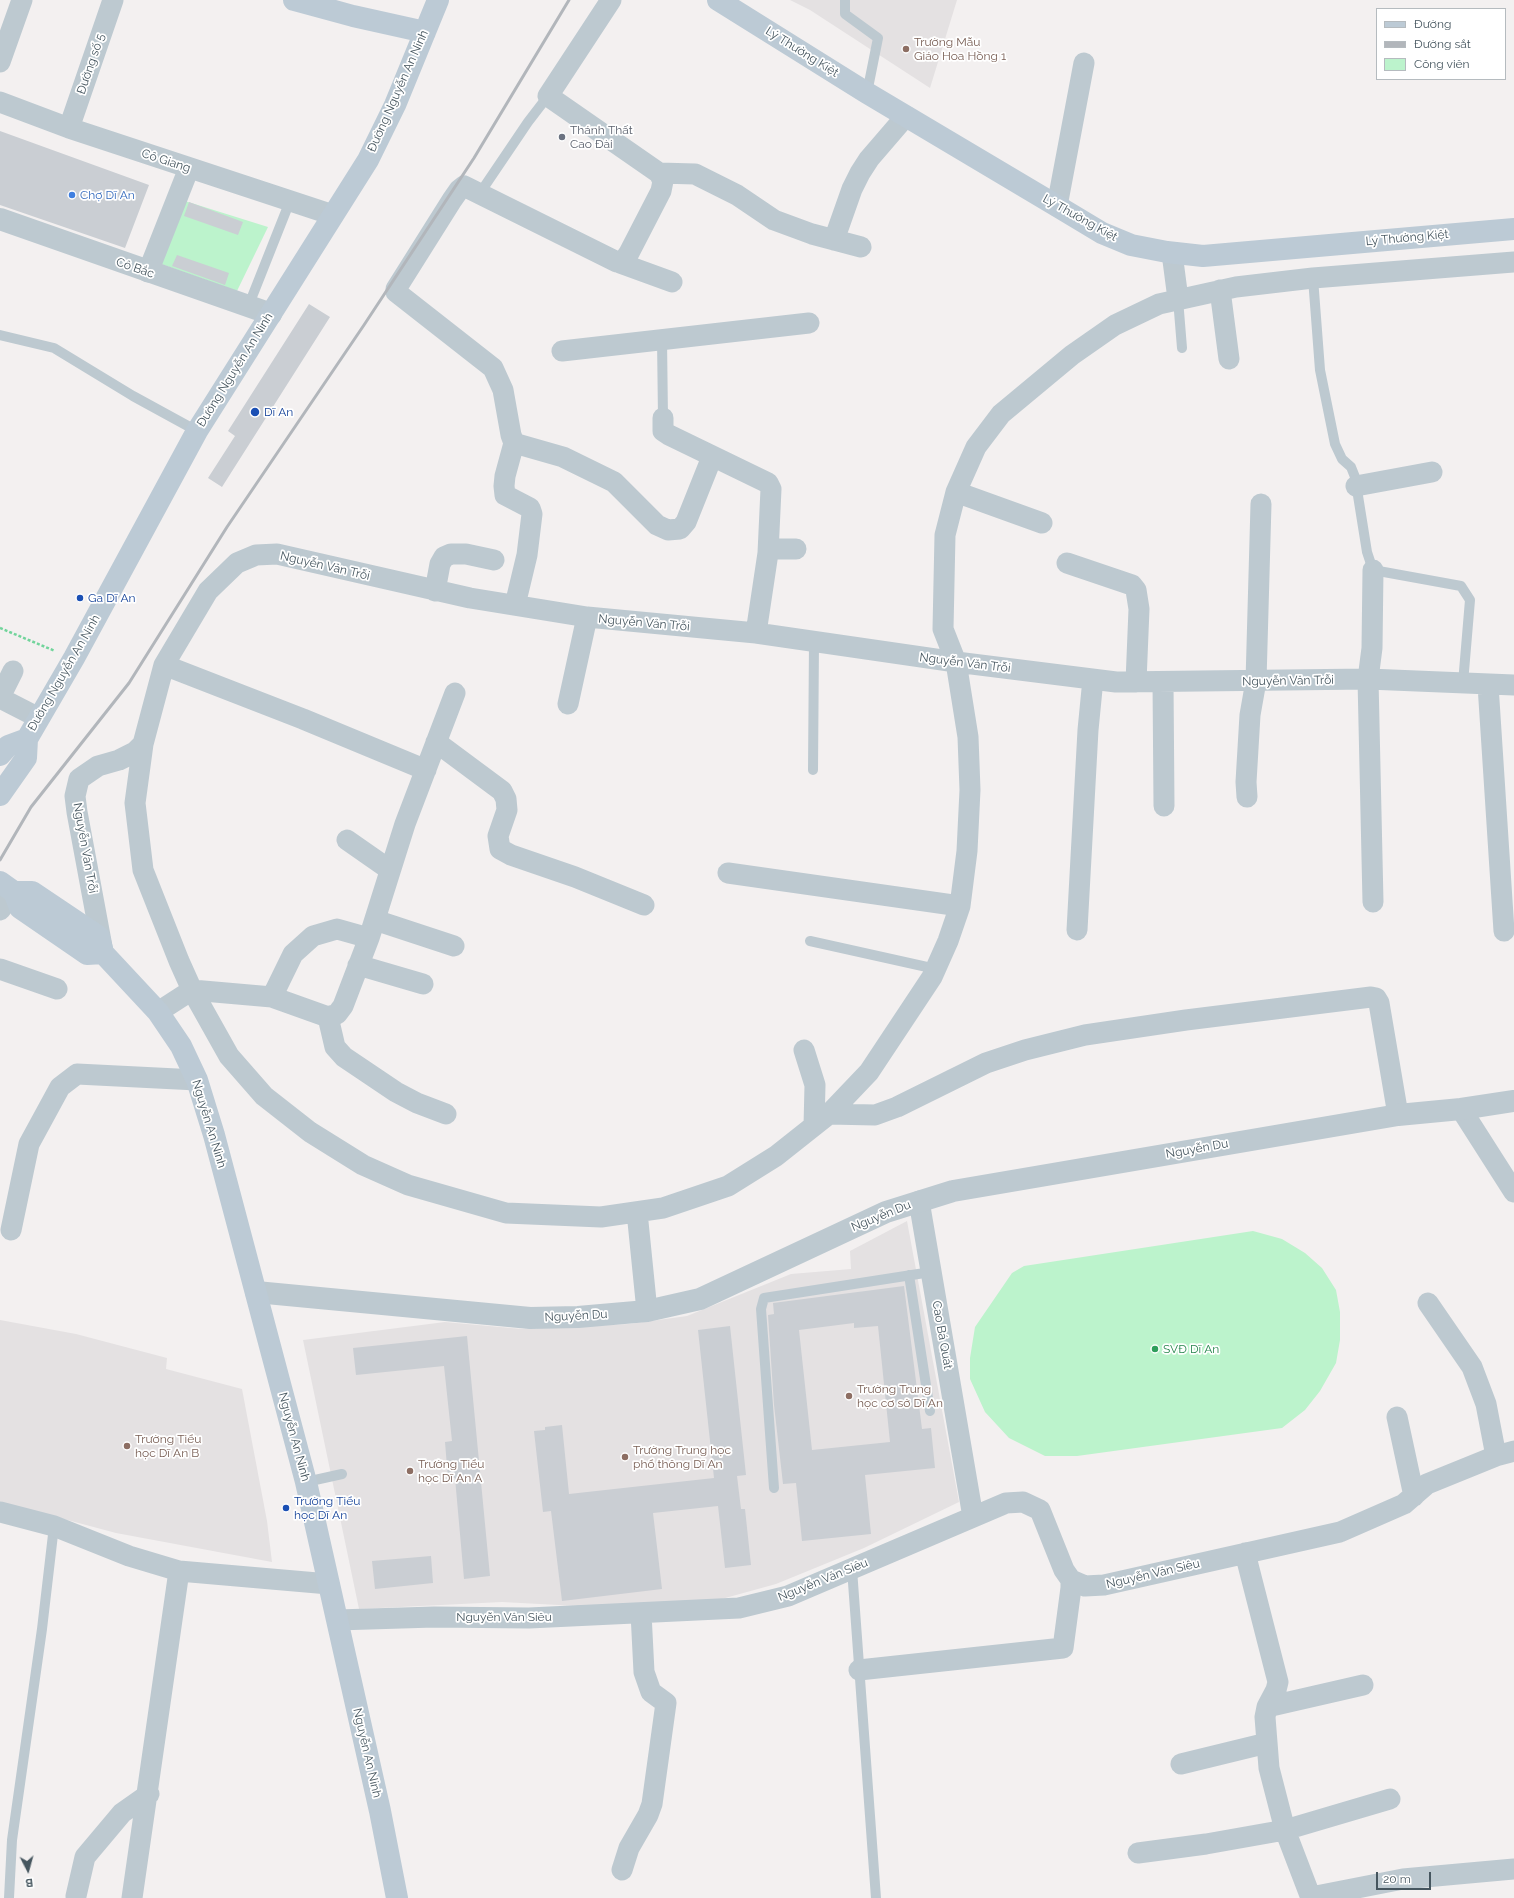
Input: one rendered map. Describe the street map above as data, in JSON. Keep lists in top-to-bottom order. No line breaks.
{"streets":{"main road":["Lý Thường Kiệt","Đường Nguyễn An Ninh","Nguyễn An Ninh"],"street":["Đường số 5","Cô Giang","Cô Bắc","Nguyễn Văn Trỗi","Nguyễn Du","Cao Bá Quát","Nguyễn Văn Siêu"]},"crossings":[["Đường số 5","Cô Giang"],["Đường Nguyễn An Ninh","Cô Giang"],["Đường Nguyễn An Ninh","Cô Bắc"],["Nguyễn An Ninh","Nguyễn Du"],["Nguyễn An Ninh","Nguyễn Văn Siêu"],["Nguyễn Du","Cao Bá Quát"],["Cao Bá Quát","Nguyễn Văn Siêu"]],"places":["Trường Mẫu Giáo Hoa Hồng 1","Thánh Thất Cao Đài","Chợ Dĩ An","Dĩ An","Ga Dĩ An","SVĐ Dĩ An","Trường Trung học cơ sở Dĩ An","Trường Tiểu học Dĩ An B","Trường Trung học phổ thông Dĩ An","Trường Tiểu học Dĩ An A","Trường Tiểu học Dĩ An"],"legend":["Đường","Đường sắt","Công viên"],"scale_bar":"20 m","north":"bottom"}
